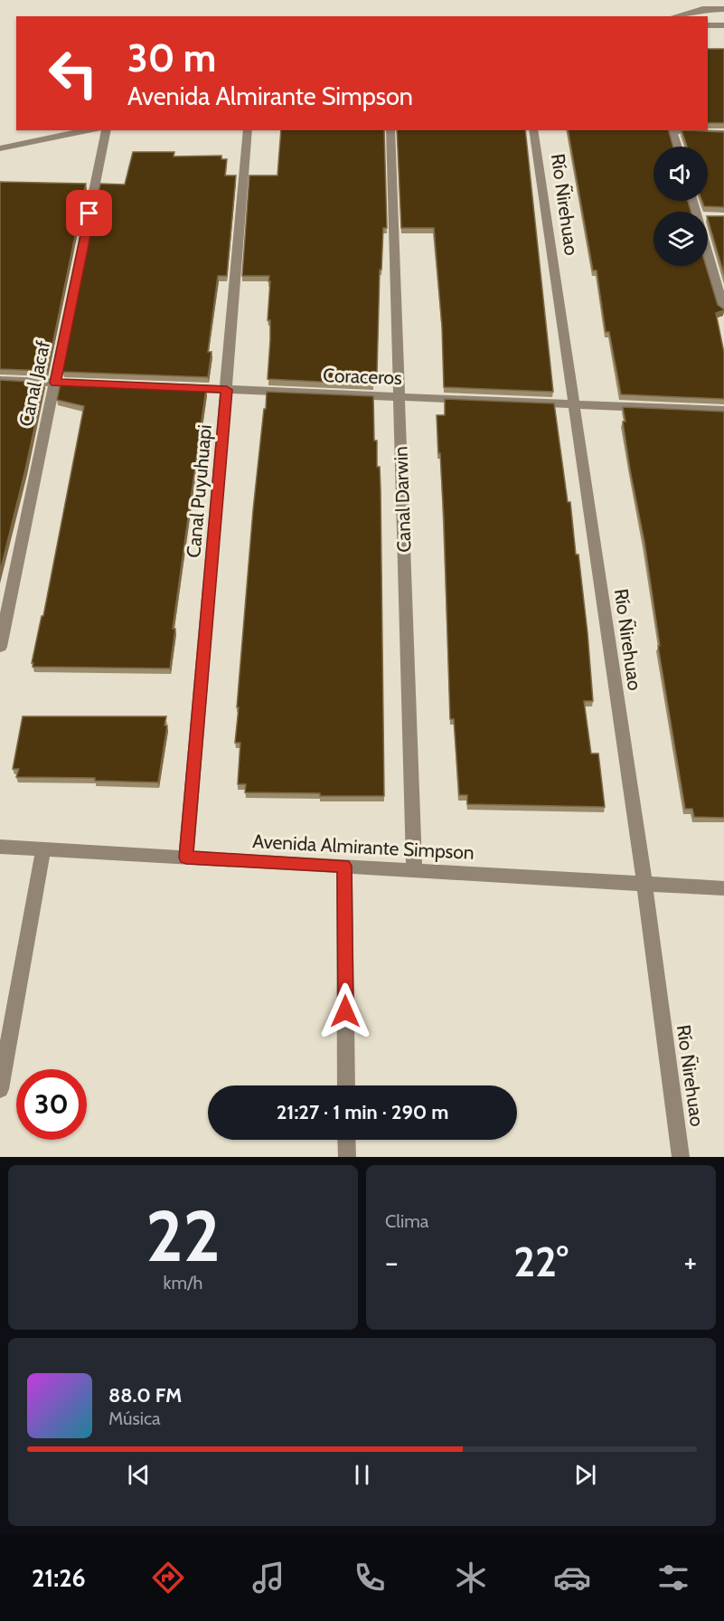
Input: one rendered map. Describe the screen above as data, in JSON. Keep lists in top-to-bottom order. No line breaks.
{"streets":{"street":["Río Ñirehuao","Coraceros","Canal Jacaf","Canal Puyuhuapi","Canal Darwin","Avenida Almirante Simpson"]},"crossings":[["Río Ñirehuao","Coraceros"],["Río Ñirehuao","Avenida Almirante Simpson"],["Coraceros","Canal Jacaf"],["Coraceros","Canal Puyuhuapi"],["Coraceros","Canal Darwin"],["Canal Puyuhuapi","Avenida Almirante Simpson"],["Canal Darwin","Avenida Almirante Simpson"]],"page":{"turn":["30 m","Avenida Almirante Simpson"],"limit":"30","trip":"21:27 · 1 min · 290 m","tile":[["22","km/h"],"Clima"],"heat":["−","22°","+"],"song":["88.0 FM","Música"],"tabs":"21:26"}}
